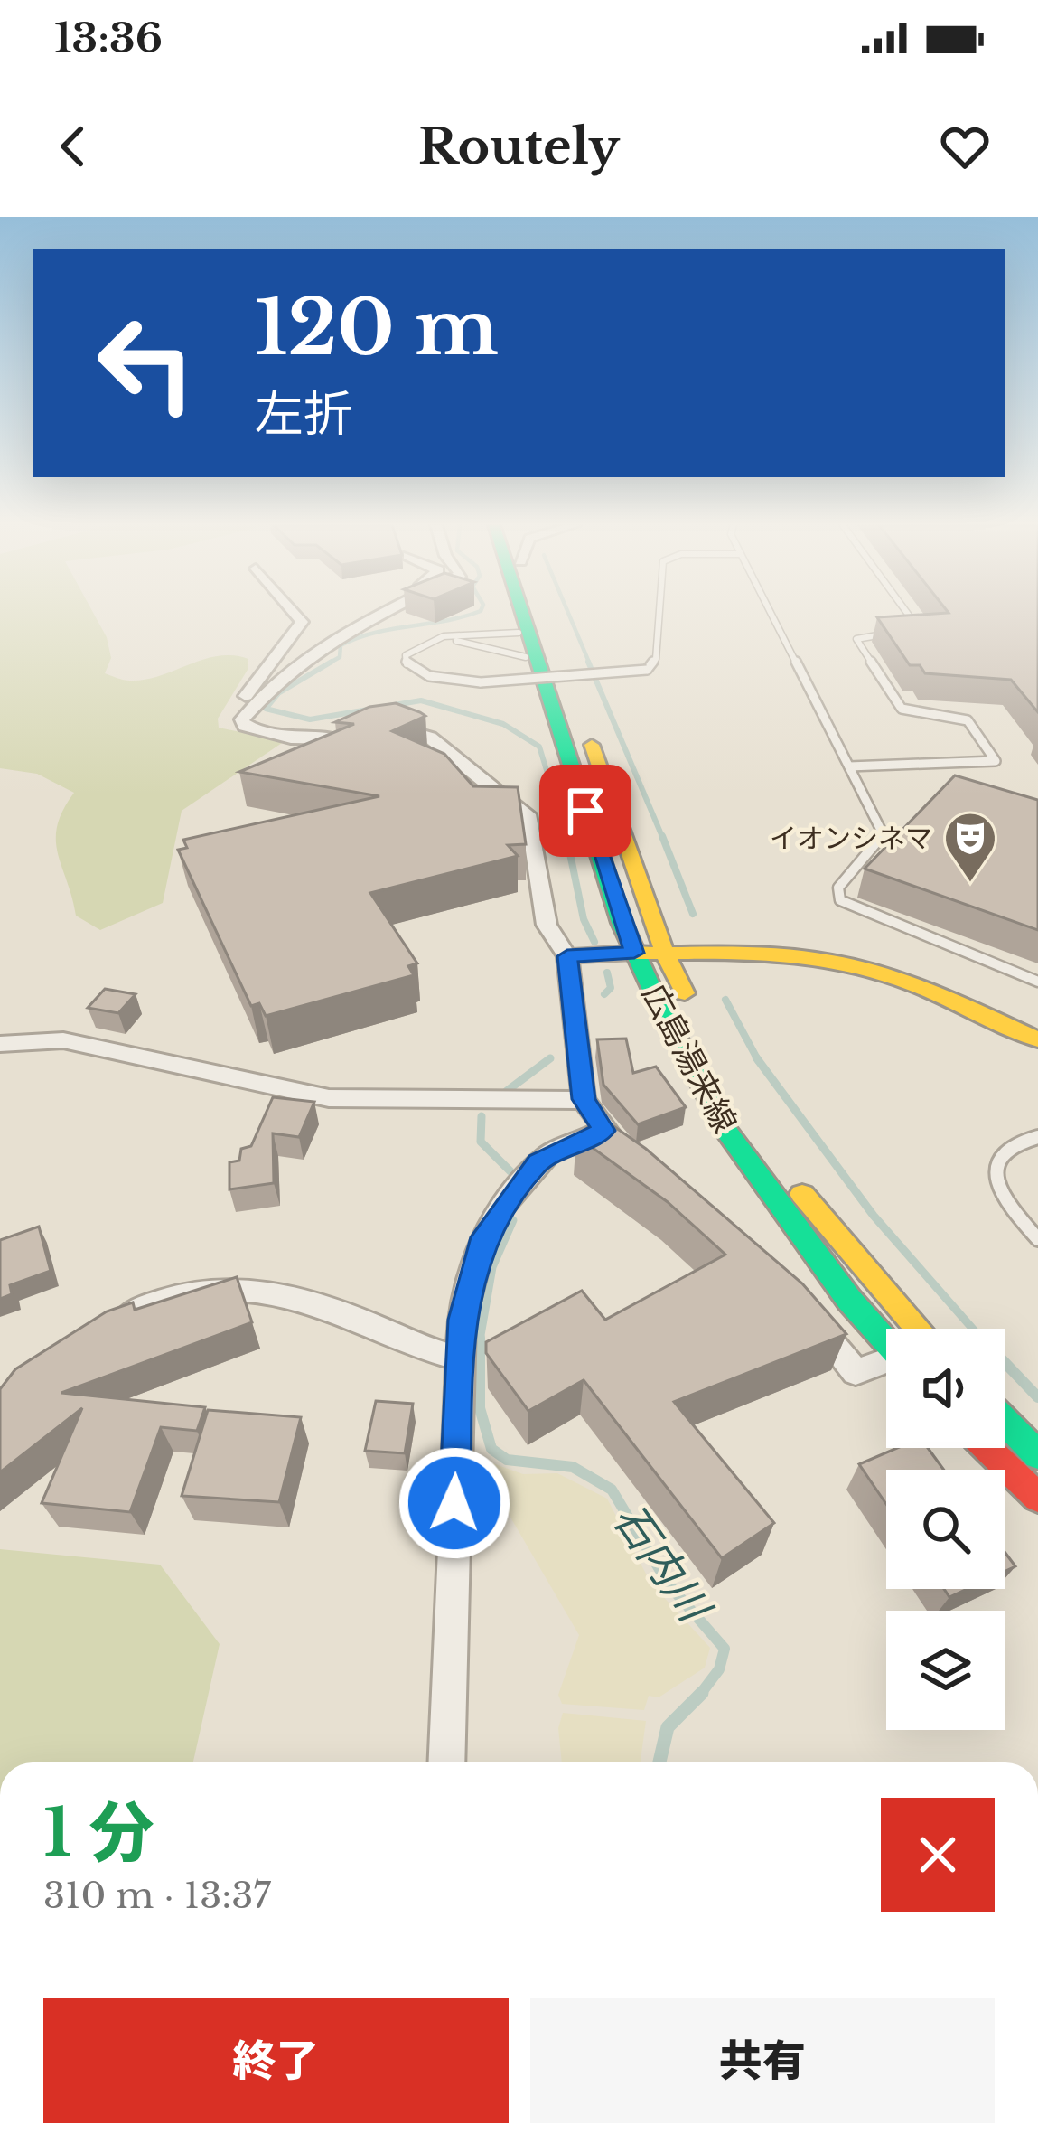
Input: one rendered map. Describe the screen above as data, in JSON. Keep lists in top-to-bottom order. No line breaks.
{"streets":{"main road":["広島湯来線"]},"water":["石内川"],"places":{"theatre":["イオンシネマ"]},"page":{"status":"13:36","header":"Routely","turn":["120 m","左折"],"heading":["1 分","310 m · 13:37"],"buttons":["終了","共有"]}}
